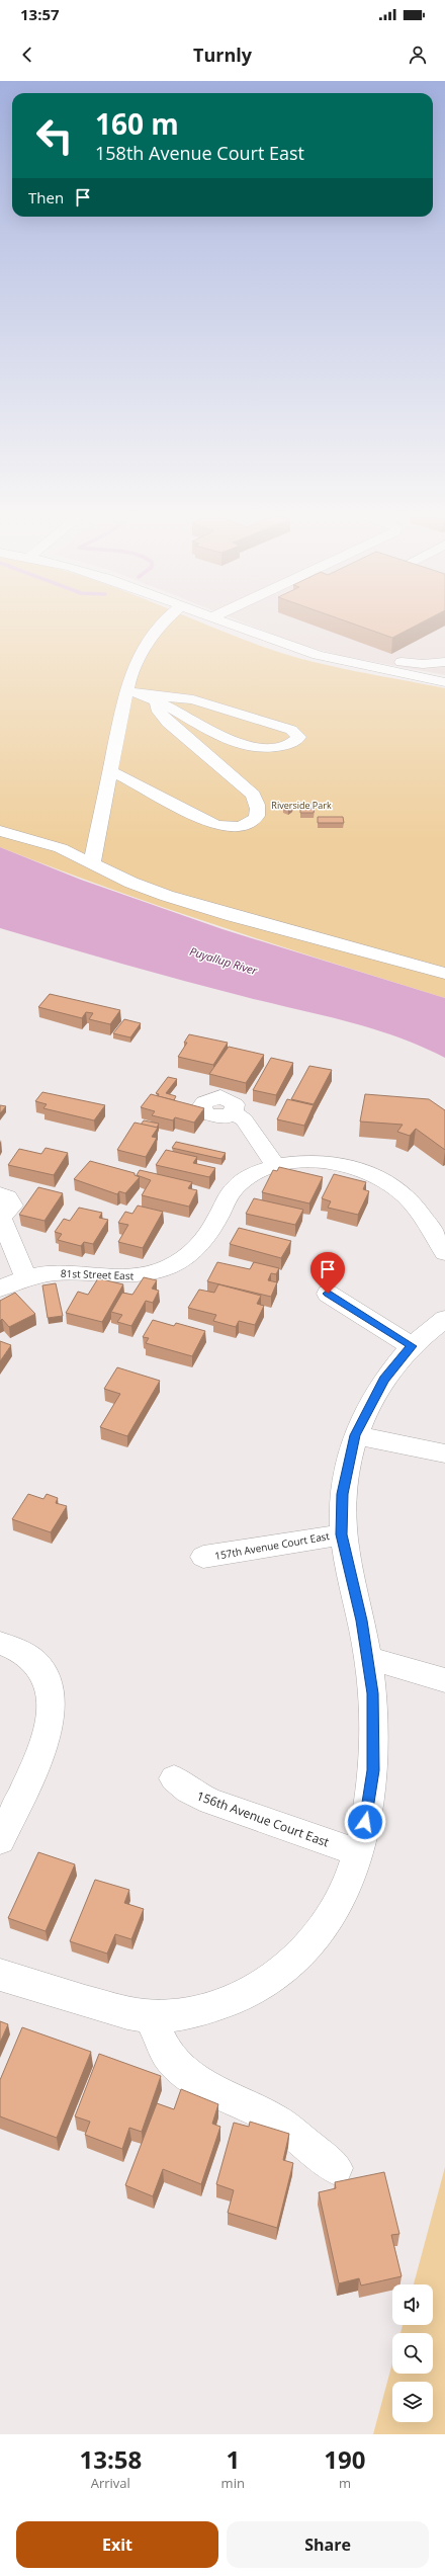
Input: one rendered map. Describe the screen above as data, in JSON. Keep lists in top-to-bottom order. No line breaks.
{"streets":{"street":["81st Street East","157th Avenue Court East","156th Avenue Court East"]},"water":["Puyallup River"],"parks":["Riverside Park"],"page":{"status":"13:57","header":"Turnly","turn":["160 m","158th Avenue Court East"],"then":"Then","eta":["13:58","Arrival","1","min","190","m"],"buttons":["Exit","Share"]}}
